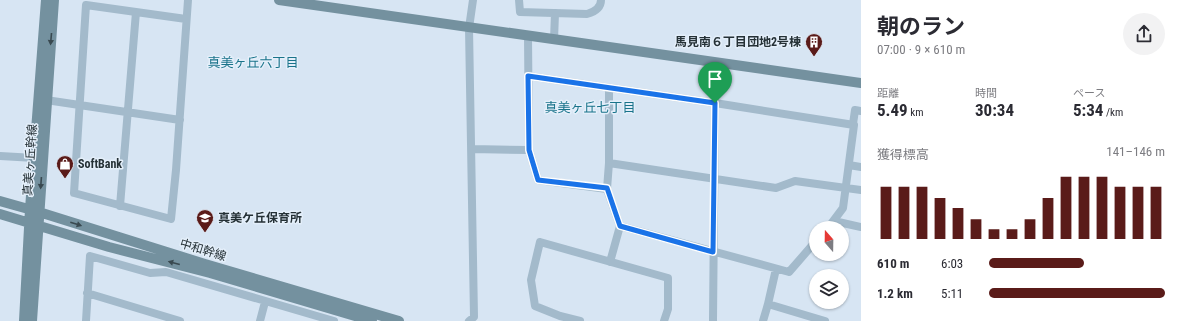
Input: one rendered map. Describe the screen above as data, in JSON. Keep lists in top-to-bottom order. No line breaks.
{"streets":{"street":["真美ヶ丘幹線","中和幹線"]},"crossings":[["真美ヶ丘幹線","中和幹線"]],"districts":["真美ヶ丘六丁目","真美ヶ丘七丁目"],"places":{"building":["馬見南６丁目団地2号棟"],"shop":["SoftBank"],"school or university":["真美ケ丘保育所"]},"north":"top","page":{"heading":["朝のラン","07:00 · 9 × 610 m"],"stats":[["距離","5.49 km"],["時間","30:34"],["ペース","5:34 /km"]],"chart":["獲得標高","141–146 m"],"list":[{"name":"610 m","note":"6:03"},{"name":"1.2 km","note":"5:11"}]}}
